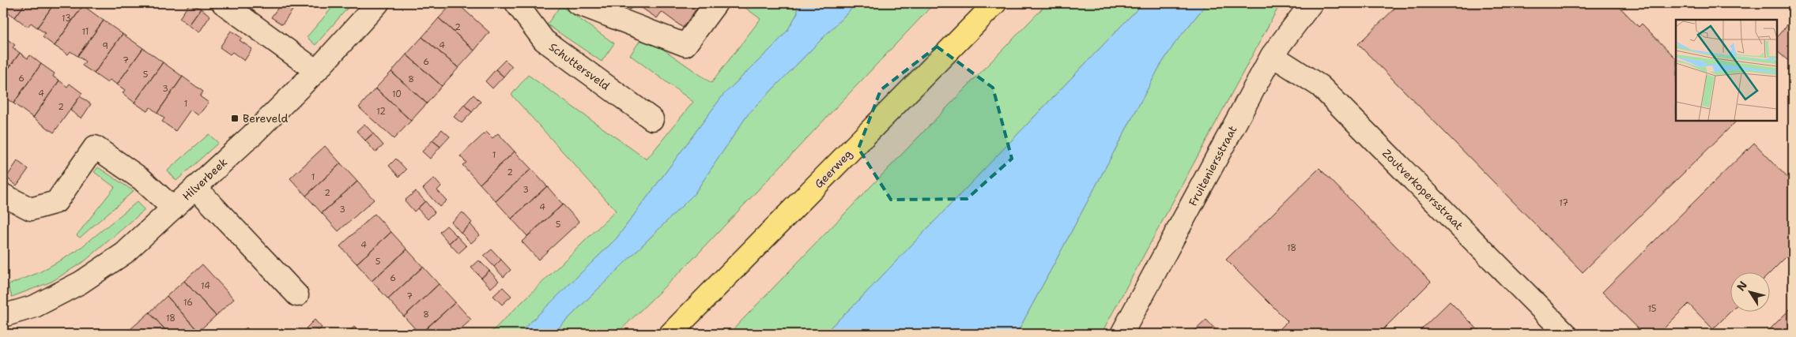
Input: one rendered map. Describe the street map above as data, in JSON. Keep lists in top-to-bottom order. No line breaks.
{"streets":{"main road":["Geerweg"],"street":["Schuttersveld","Fruiteniersstraat","Hilverbeek","Zoutverkopersstraat"]},"crossings":[["Fruiteniersstraat","Zoutverkopersstraat"]],"places":{"transit":["Bereveld"]},"house_numbers":["13","2","11","4","9","7","6","5","6","8","3","4","10","1","2","12","1","2","1","3","2","17","4","3","5","4","18","5","6","14","7","16","15","8","18"],"north":"top left"}
